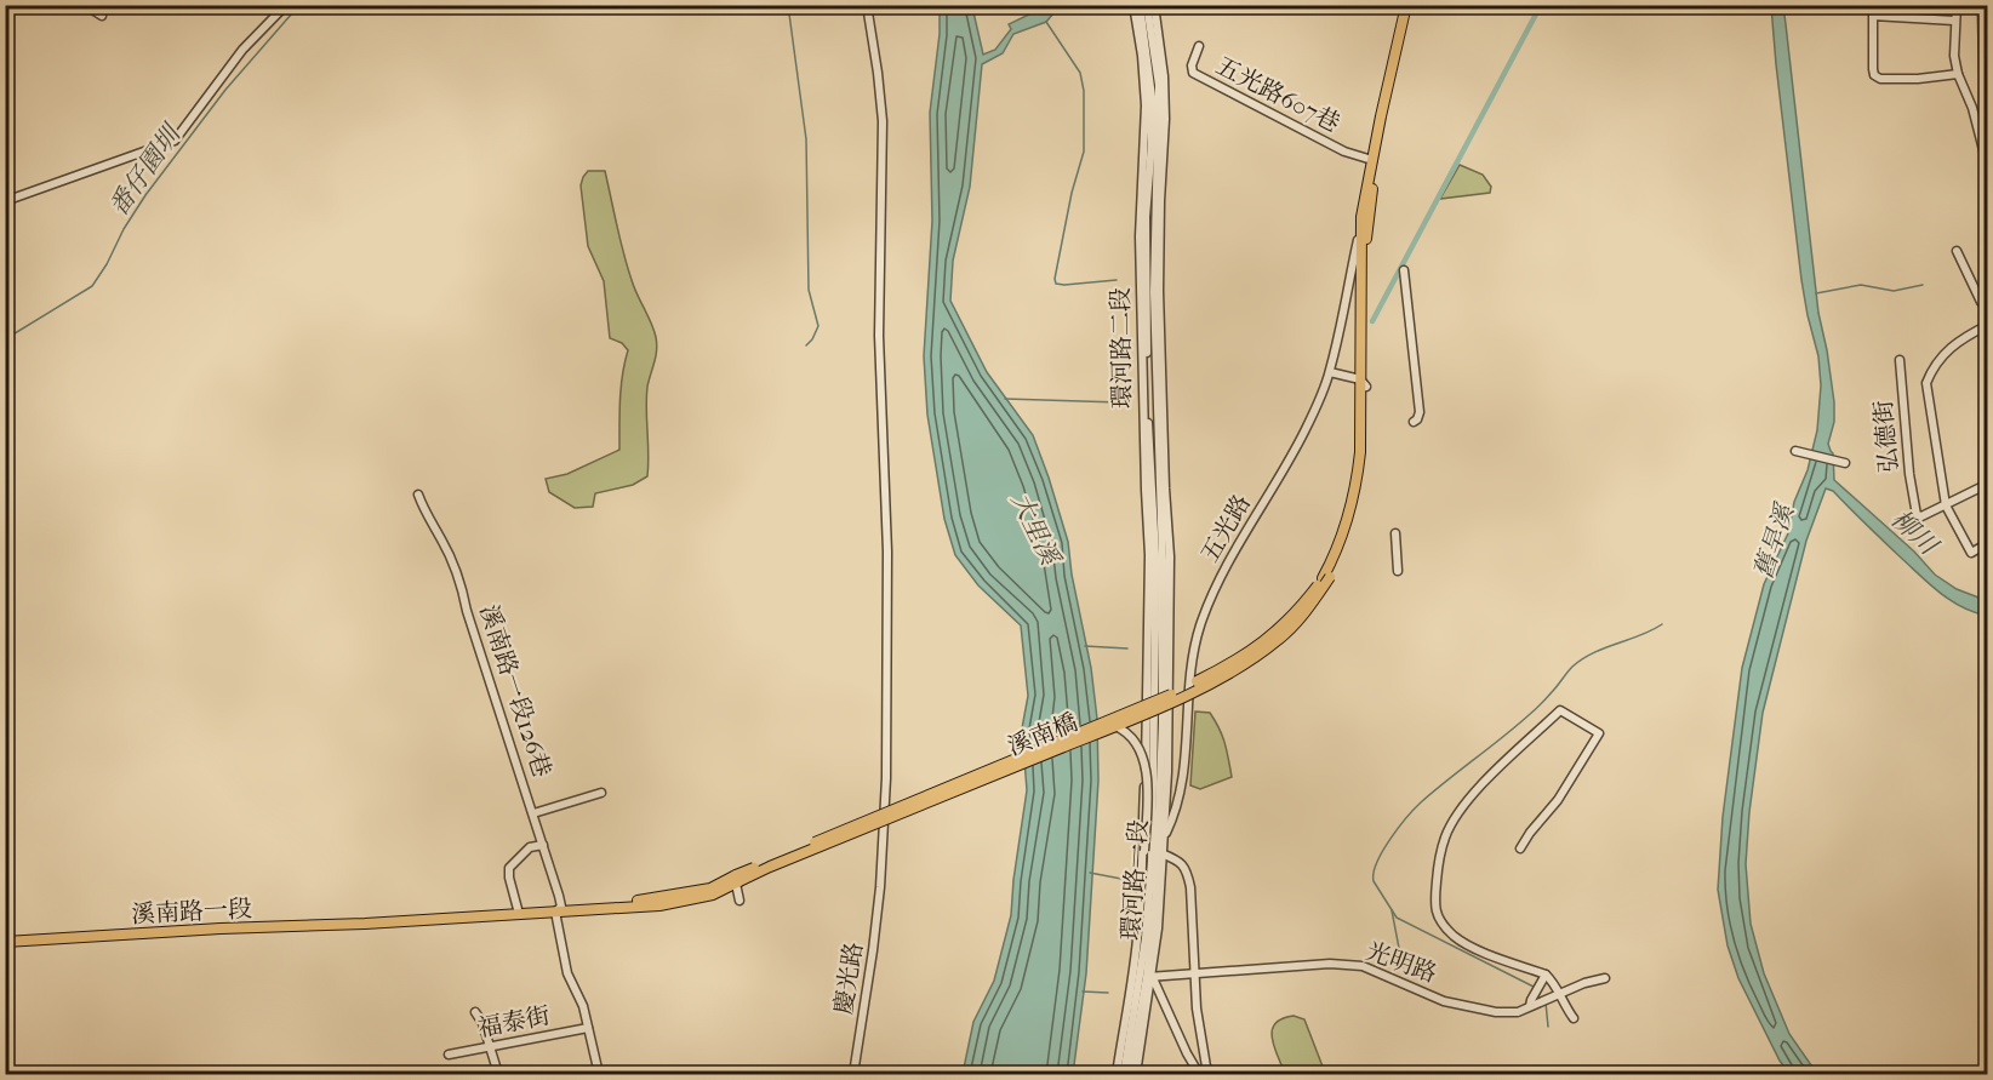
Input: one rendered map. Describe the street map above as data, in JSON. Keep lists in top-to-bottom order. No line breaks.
{"streets":{"main road":["五光路","溪南橋","溪南路一段"],"street":["五光路607巷","環河路二段","弘德街","溪南路一段126巷","環河路一段","光明路","慶光路","福泰街"]},"crossings":[["五光路607巷","五光路"],["環河路二段","環河路一段"],["五光路","溪南橋"],["五光路","環河路一段"],["溪南路一段126巷","溪南路一段"],["溪南路一段126巷","福泰街"],["溪南橋","溪南路一段"],["環河路一段","光明路"],["溪南路一段","福泰街"]],"water":["番仔園圳","大里溪","柳川","舊旱溪"]}
